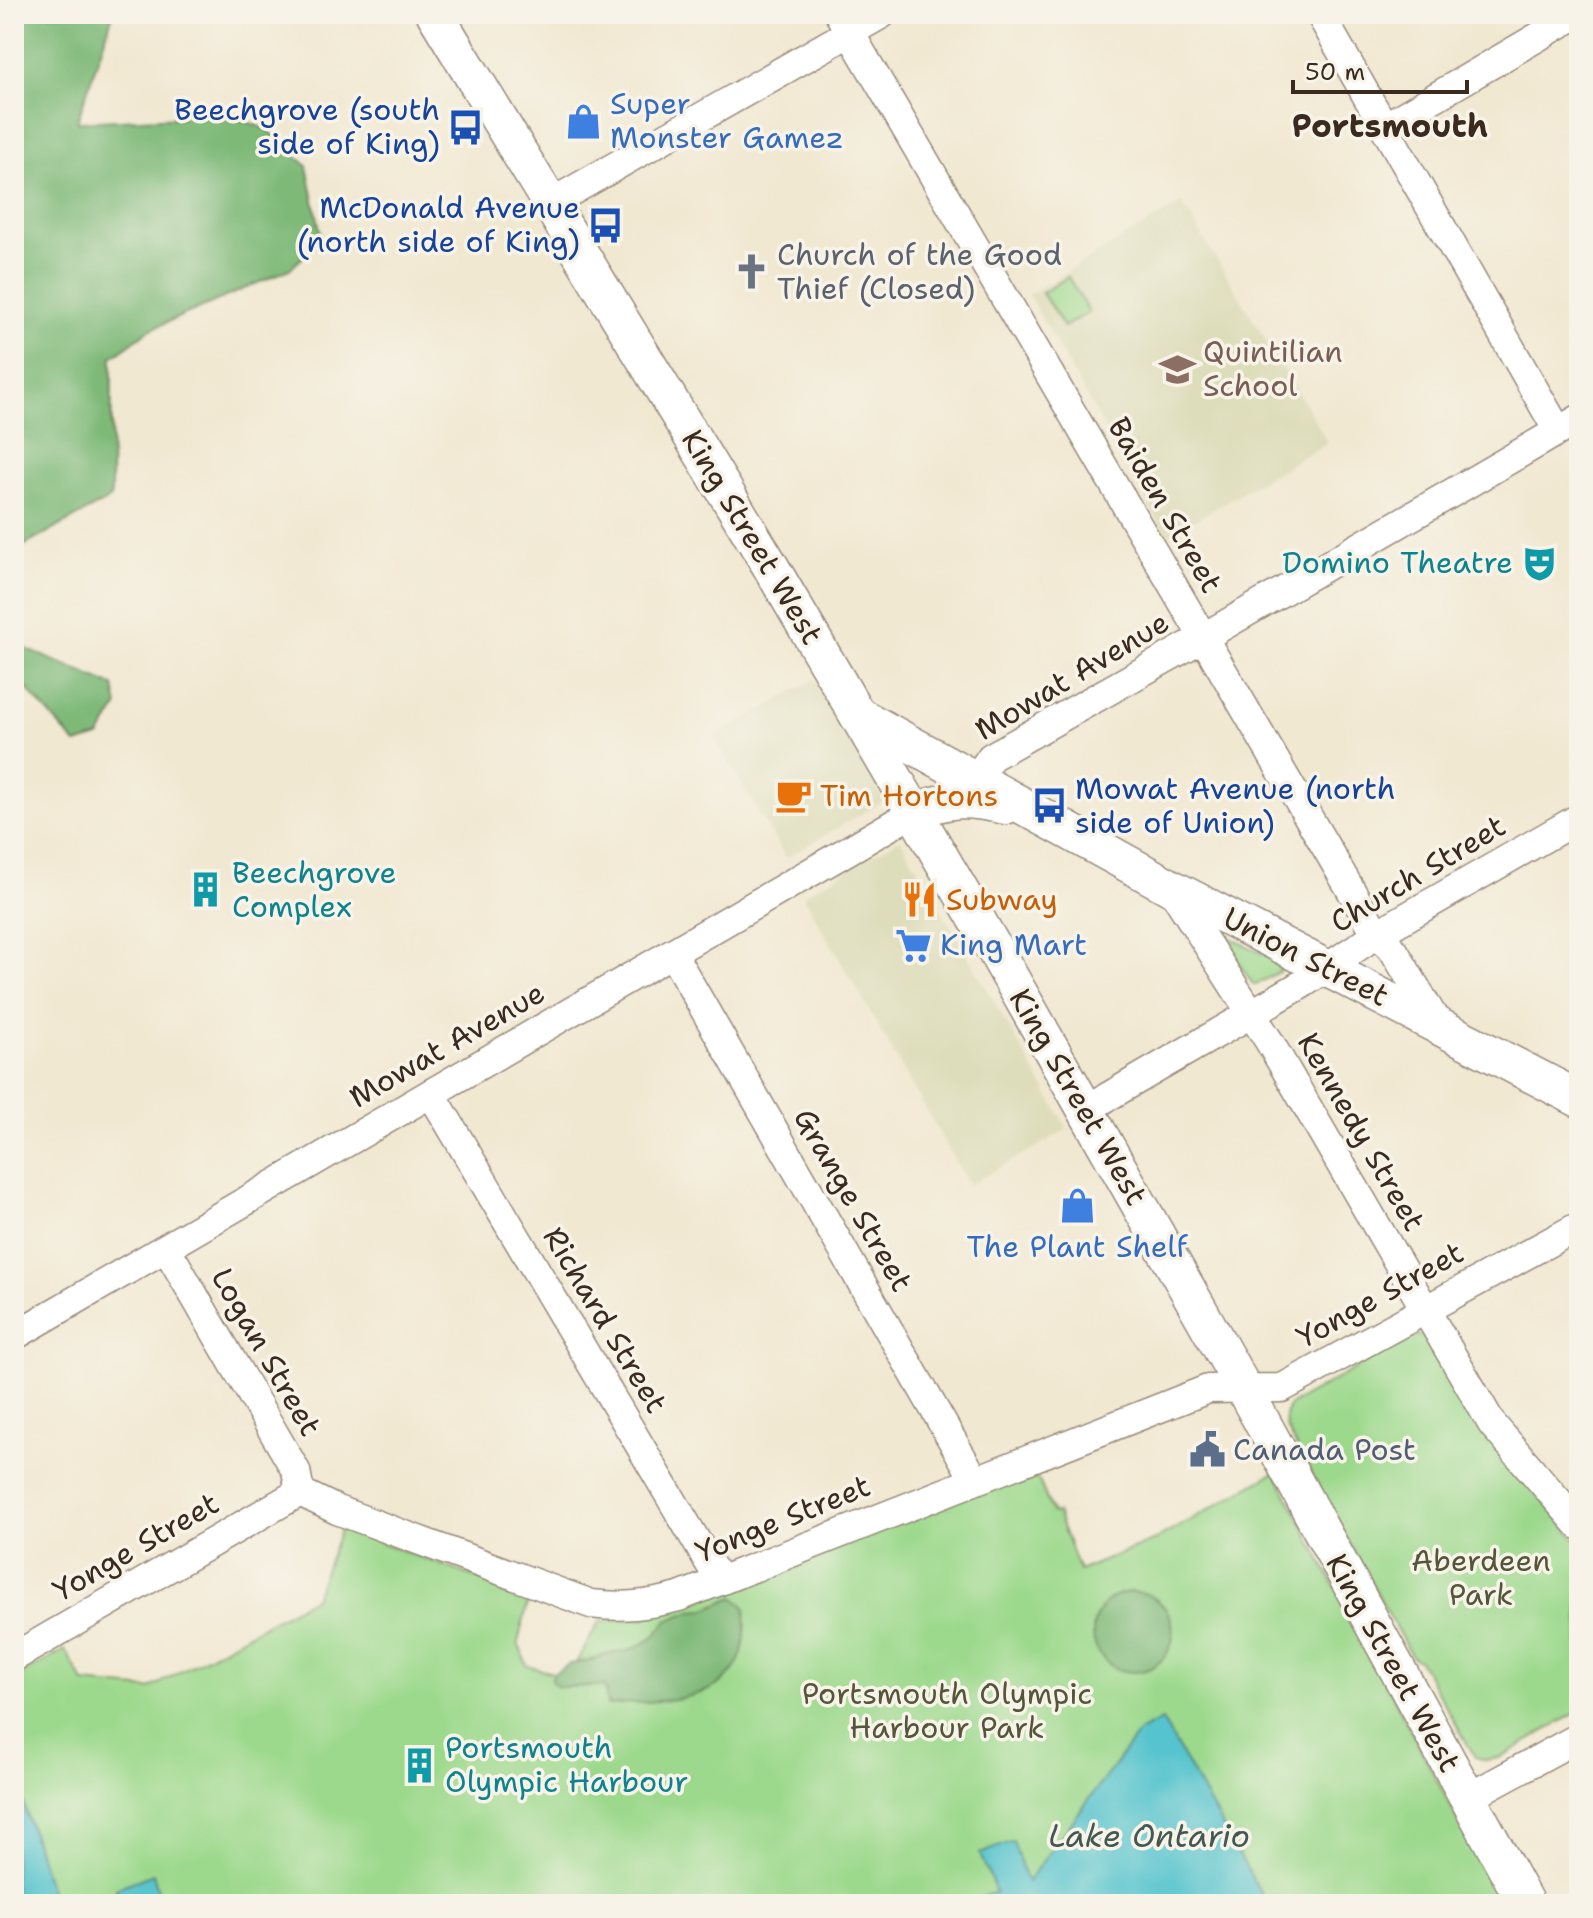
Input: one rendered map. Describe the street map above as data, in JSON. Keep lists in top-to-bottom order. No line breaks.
{"streets":{"main road":["King Street West","Union Street"],"street":["Baiden Street","Mowat Avenue","Church Street","Kennedy Street","Grange Street","Yonge Street","Richard Street","Logan Street"]},"crossings":[["Baiden Street","Mowat Avenue"],["Baiden Street","Church Street"],["Baiden Street","Union Street"],["King Street West","Mowat Avenue"],["King Street West","Church Street"],["King Street West","Union Street"],["King Street West","Yonge Street"],["Mowat Avenue","Union Street"],["Mowat Avenue","Grange Street"],["Mowat Avenue","Richard Street"],["Mowat Avenue","Logan Street"],["Church Street","Union Street"],["Church Street","Kennedy Street"],["Union Street","Kennedy Street"],["Kennedy Street","Yonge Street"],["Grange Street","Yonge Street"],["Yonge Street","Richard Street"],["Yonge Street","Logan Street"]],"districts":["Portsmouth"],"water":["Lake Ontario"],"parks":["Aberdeen Park","Portsmouth Olympic Harbour Park"],"places":{"shop":["Super Monster Gamez","The Plant Shelf"],"bus stop":["Beechgrove (south side of King)","McDonald Avenue (north side of King)","Mowat Avenue (north side of Union)"],"church":["Church of the Good Thief (Closed)"],"school or university":["Quintilian School"],"theatre":["Domino Theatre"],"cafe":["Tim Hortons"],"building":["Beechgrove Complex","Portsmouth Olympic Harbour"],"restaurant":["Subway"],"supermarket":["King Mart"],"public building":["Canada Post"]},"scale_bar":"50 m"}
